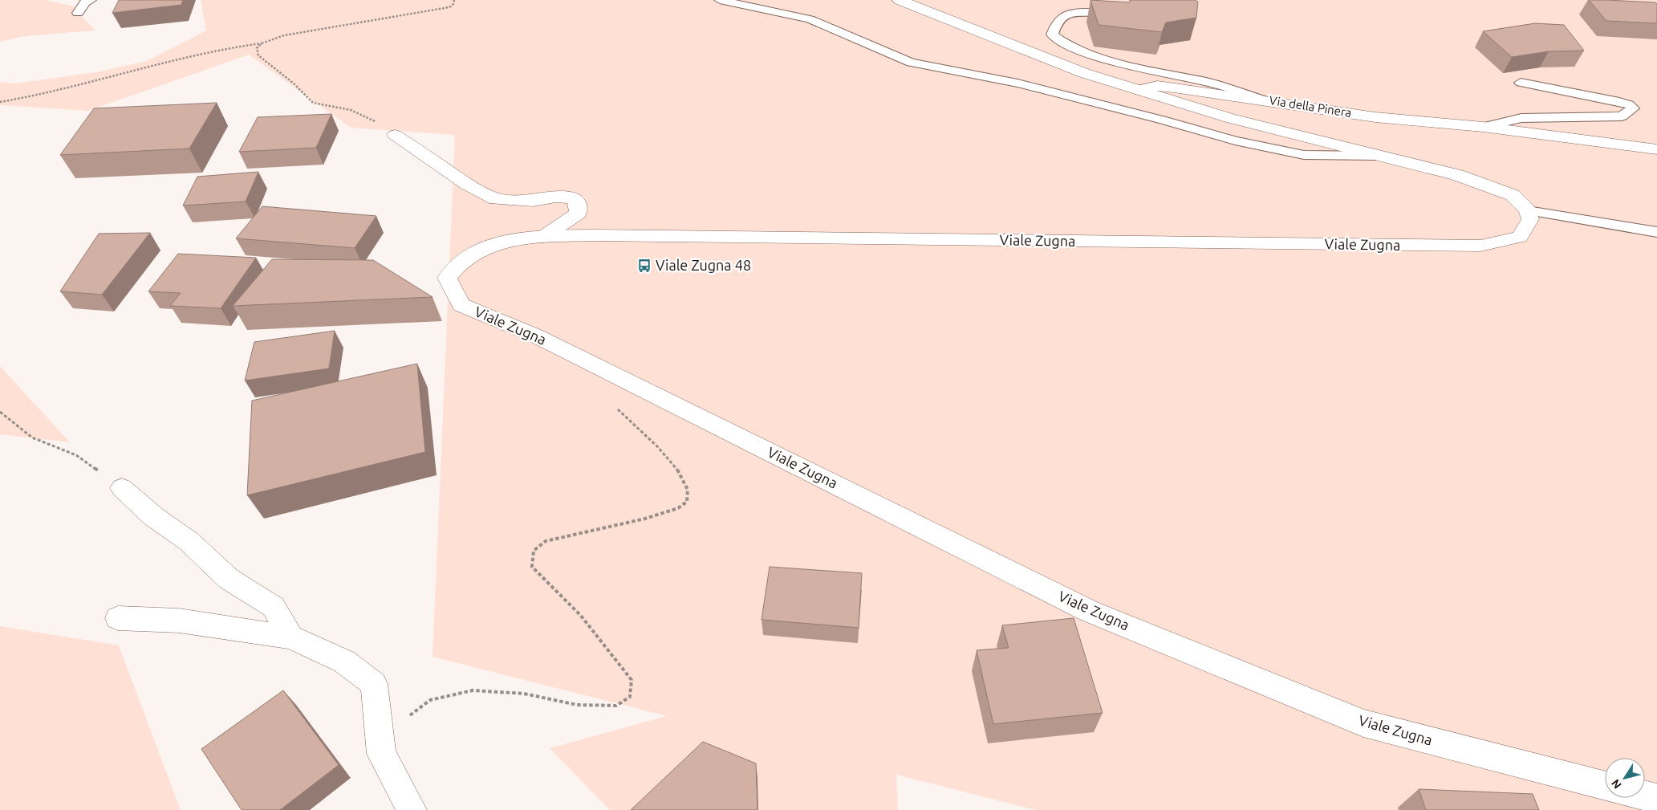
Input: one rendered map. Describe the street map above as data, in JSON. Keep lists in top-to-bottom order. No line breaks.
{"streets":{"street":["Via della Pinera","Viale Zugna"]},"places":{"bus stop":["Viale Zugna 48"]},"north":"bottom left"}
